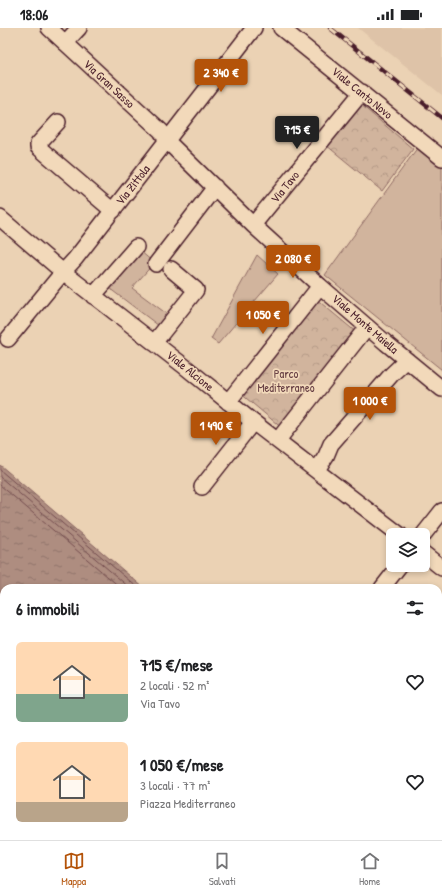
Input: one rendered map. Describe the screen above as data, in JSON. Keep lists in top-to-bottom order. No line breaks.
{"streets":{"street":["Via Gran Sasso","Viale Canto Novo","Via Zittola","Via Tavo","Viale Monte Maiella","Viale Alcione"]},"crossings":[["Via Gran Sasso","Via Zittola"],["Via Gran Sasso","Viale Monte Maiella"],["Viale Canto Novo","Via Tavo"],["Via Zittola","Viale Monte Maiella"],["Via Zittola","Viale Alcione"],["Via Tavo","Viale Monte Maiella"]],"parks":["Parco Mediterraneo"],"page":{"status":"18:06","price":["2 340 €","715 €","2 080 €","1 050 €","1 000 €","1 490 €"],"heading":"6 immobili","list":[{"name":"715 €/mese","note":"2 locali · 52 m² · Via Tavo"},{"name":"1 050 €/mese","note":"3 locali · 77 m² · Piazza Mediterraneo"}],"tabs":["Mappa","Salvati","Home"]}}
